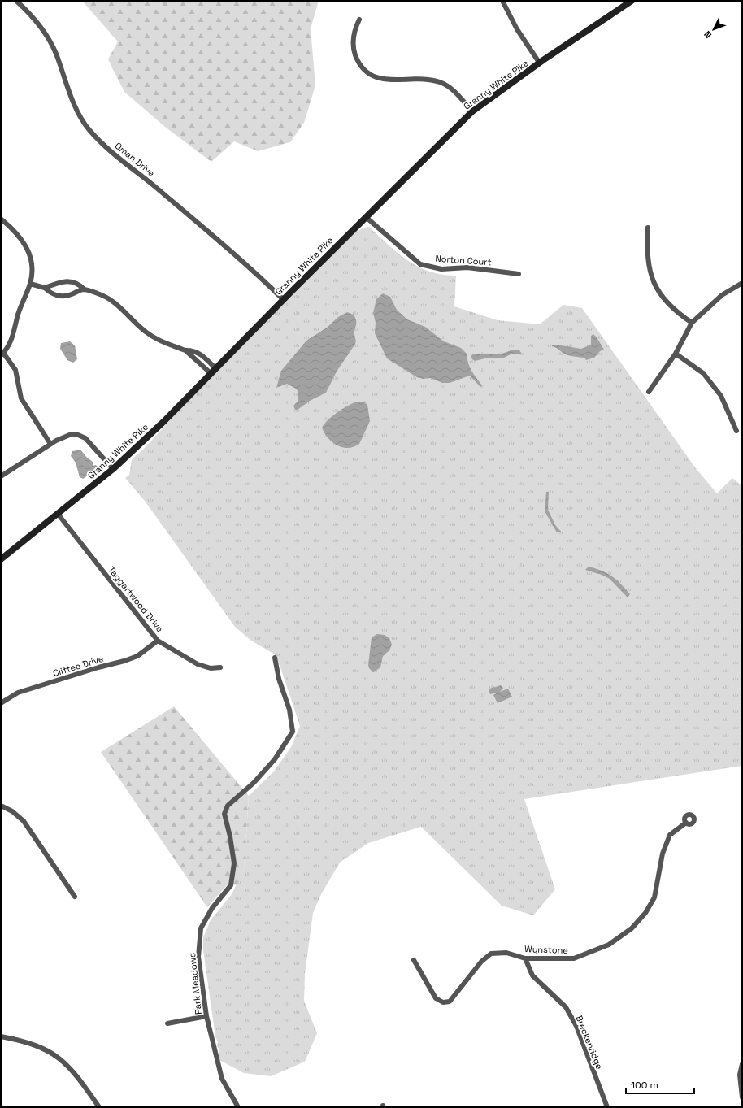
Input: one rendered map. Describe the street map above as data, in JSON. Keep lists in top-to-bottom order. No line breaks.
{"streets":{"main road":["Granny White Pike"],"street":["Oman Drive","Norton Court","Taggartwood Drive","Cliftee Drive","Wynstone","Park Meadows","Breckenridge"]},"crossings":[["Granny White Pike","Oman Drive"],["Granny White Pike","Norton Court"],["Granny White Pike","Taggartwood Drive"],["Taggartwood Drive","Cliftee Drive"],["Wynstone","Breckenridge"]],"scale_bar":"100 m","north":"bottom left"}
